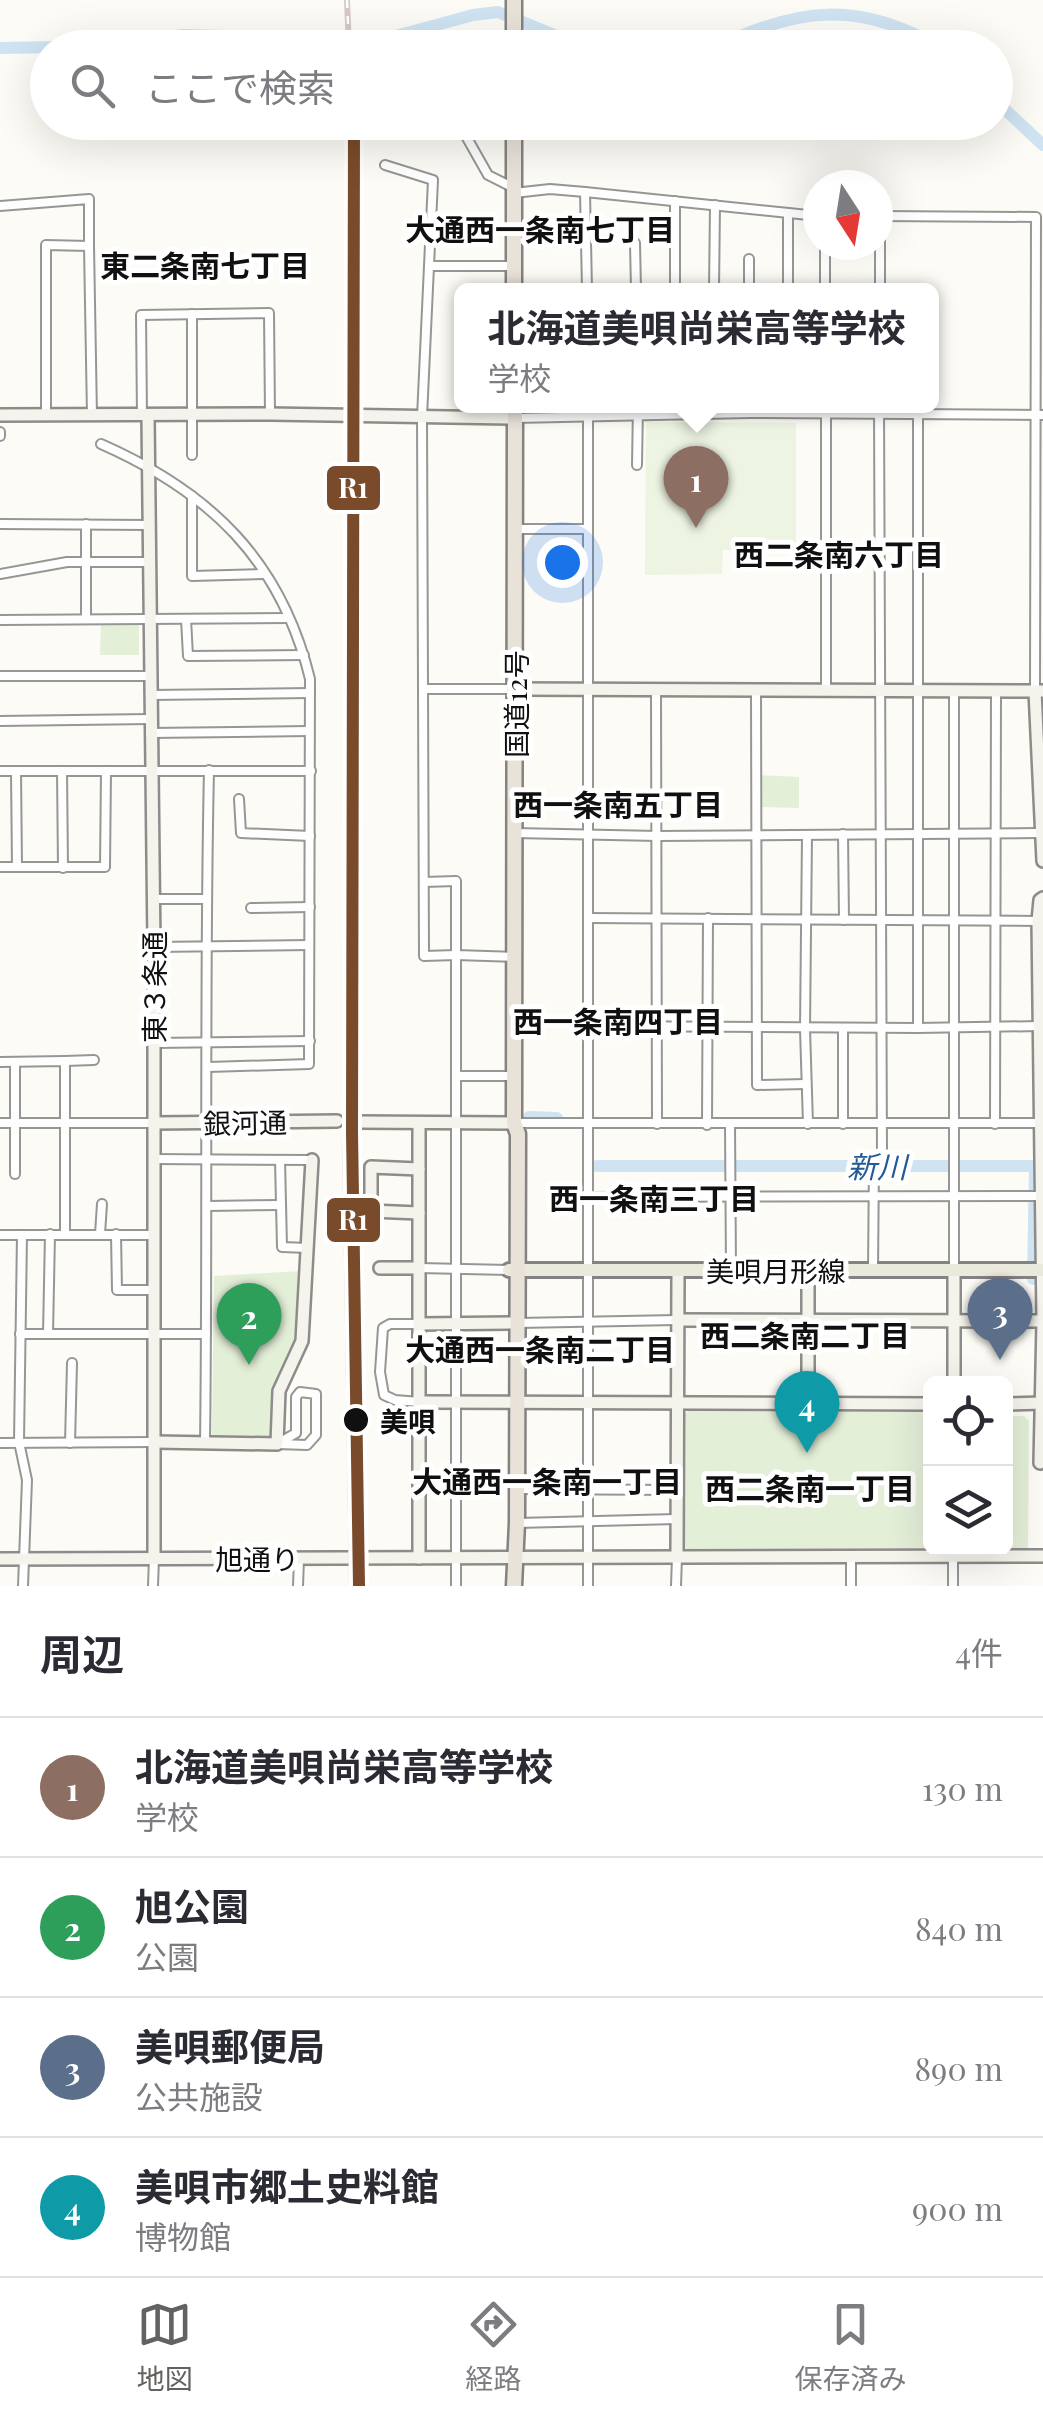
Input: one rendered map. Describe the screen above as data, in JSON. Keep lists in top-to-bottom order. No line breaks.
{"streets":{"highway":["国道12号"],"main road":["美唄月形線"],"street":["東３条通","銀河通","旭通り"]},"crossings":[["国道12号","美唄月形線"],["国道12号","旭通り"],["東３条通","銀河通"],["東３条通","旭通り"]],"districts":["大通西一条南七丁目","東二条南七丁目","西二条南六丁目","西一条南五丁目","西一条南四丁目","西一条南三丁目","西二条南二丁目","大通西一条南二丁目","大通西一条南一丁目","西二条南一丁目"],"water":["新川"],"places":["美唄"],"lines":["transit line R1"],"north":"bottom","page":{"search":"ここで検索","popup":["北海道美唄尚栄高等学校","学校"],"pins":["1","3","2","4"],"heading":["周辺","4件"],"list":[{"mark":"1","name":"北海道美唄尚栄高等学校","note":"学校","value":"130 m"},{"mark":"2","name":"旭公園","note":"公園","value":"840 m"},{"mark":"3","name":"美唄郵便局","note":"公共施設","value":"890 m"},{"mark":"4","name":"美唄市郷土史料館","note":"博物館","value":"900 m"}],"nav":["地図","経路","保存済み"]}}
